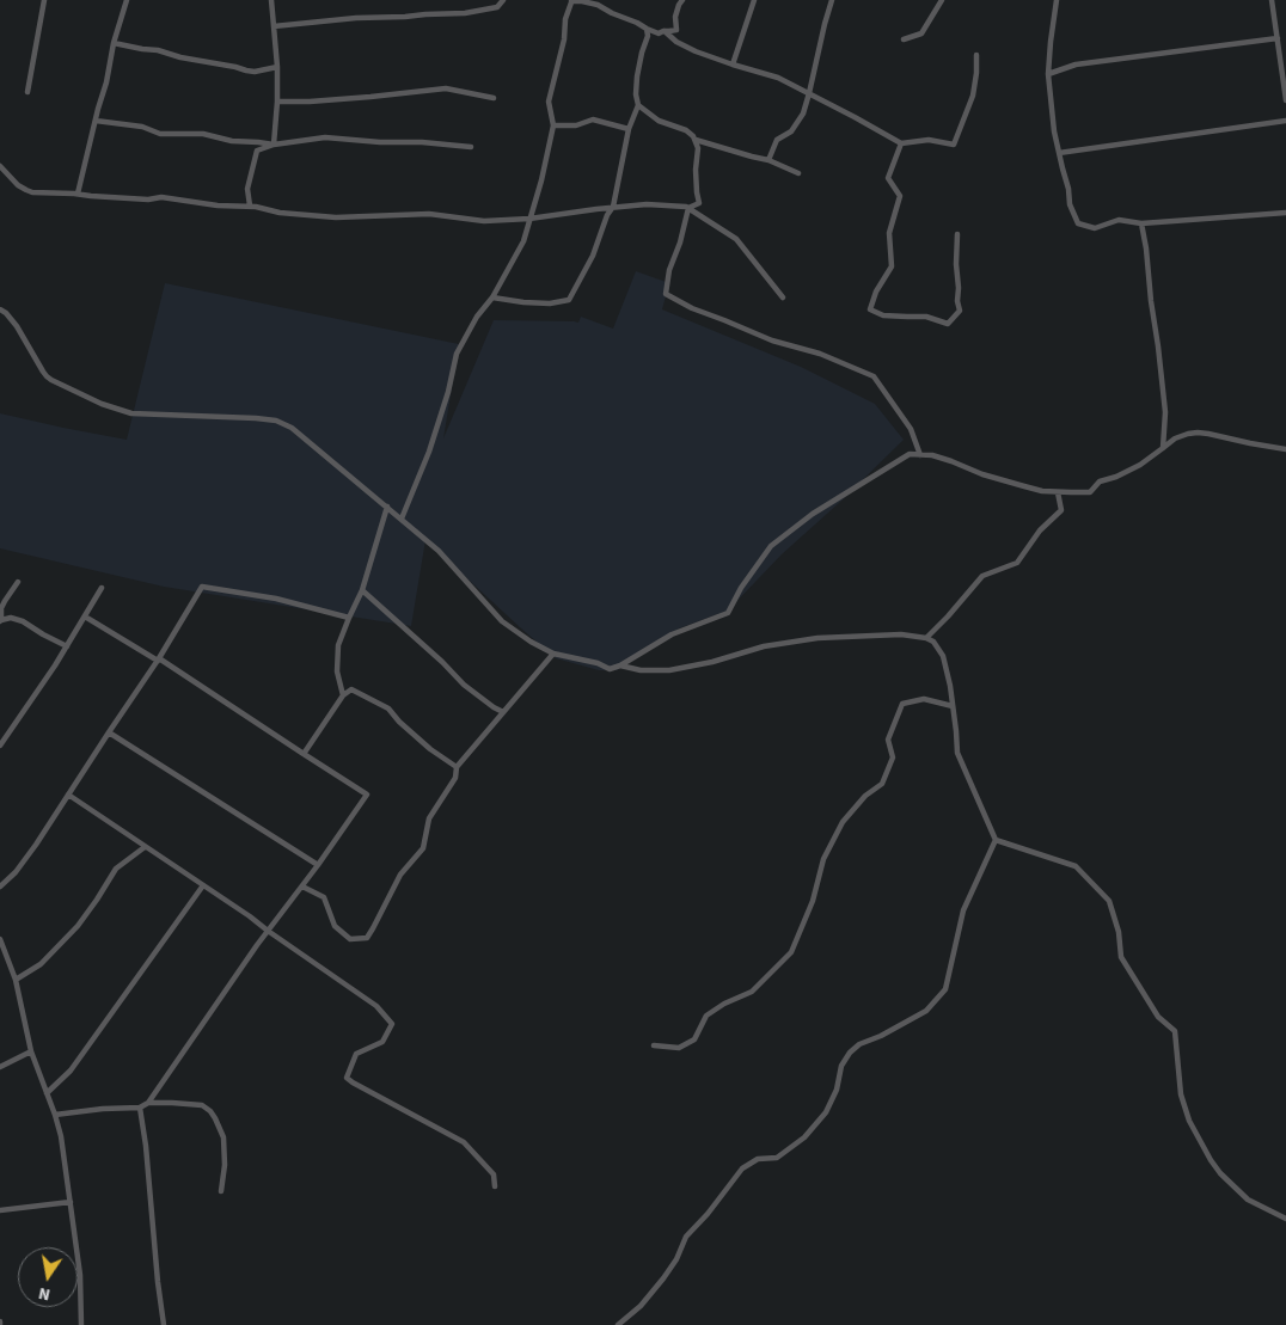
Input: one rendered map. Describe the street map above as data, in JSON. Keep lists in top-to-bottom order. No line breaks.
{"north":"bottom"}
